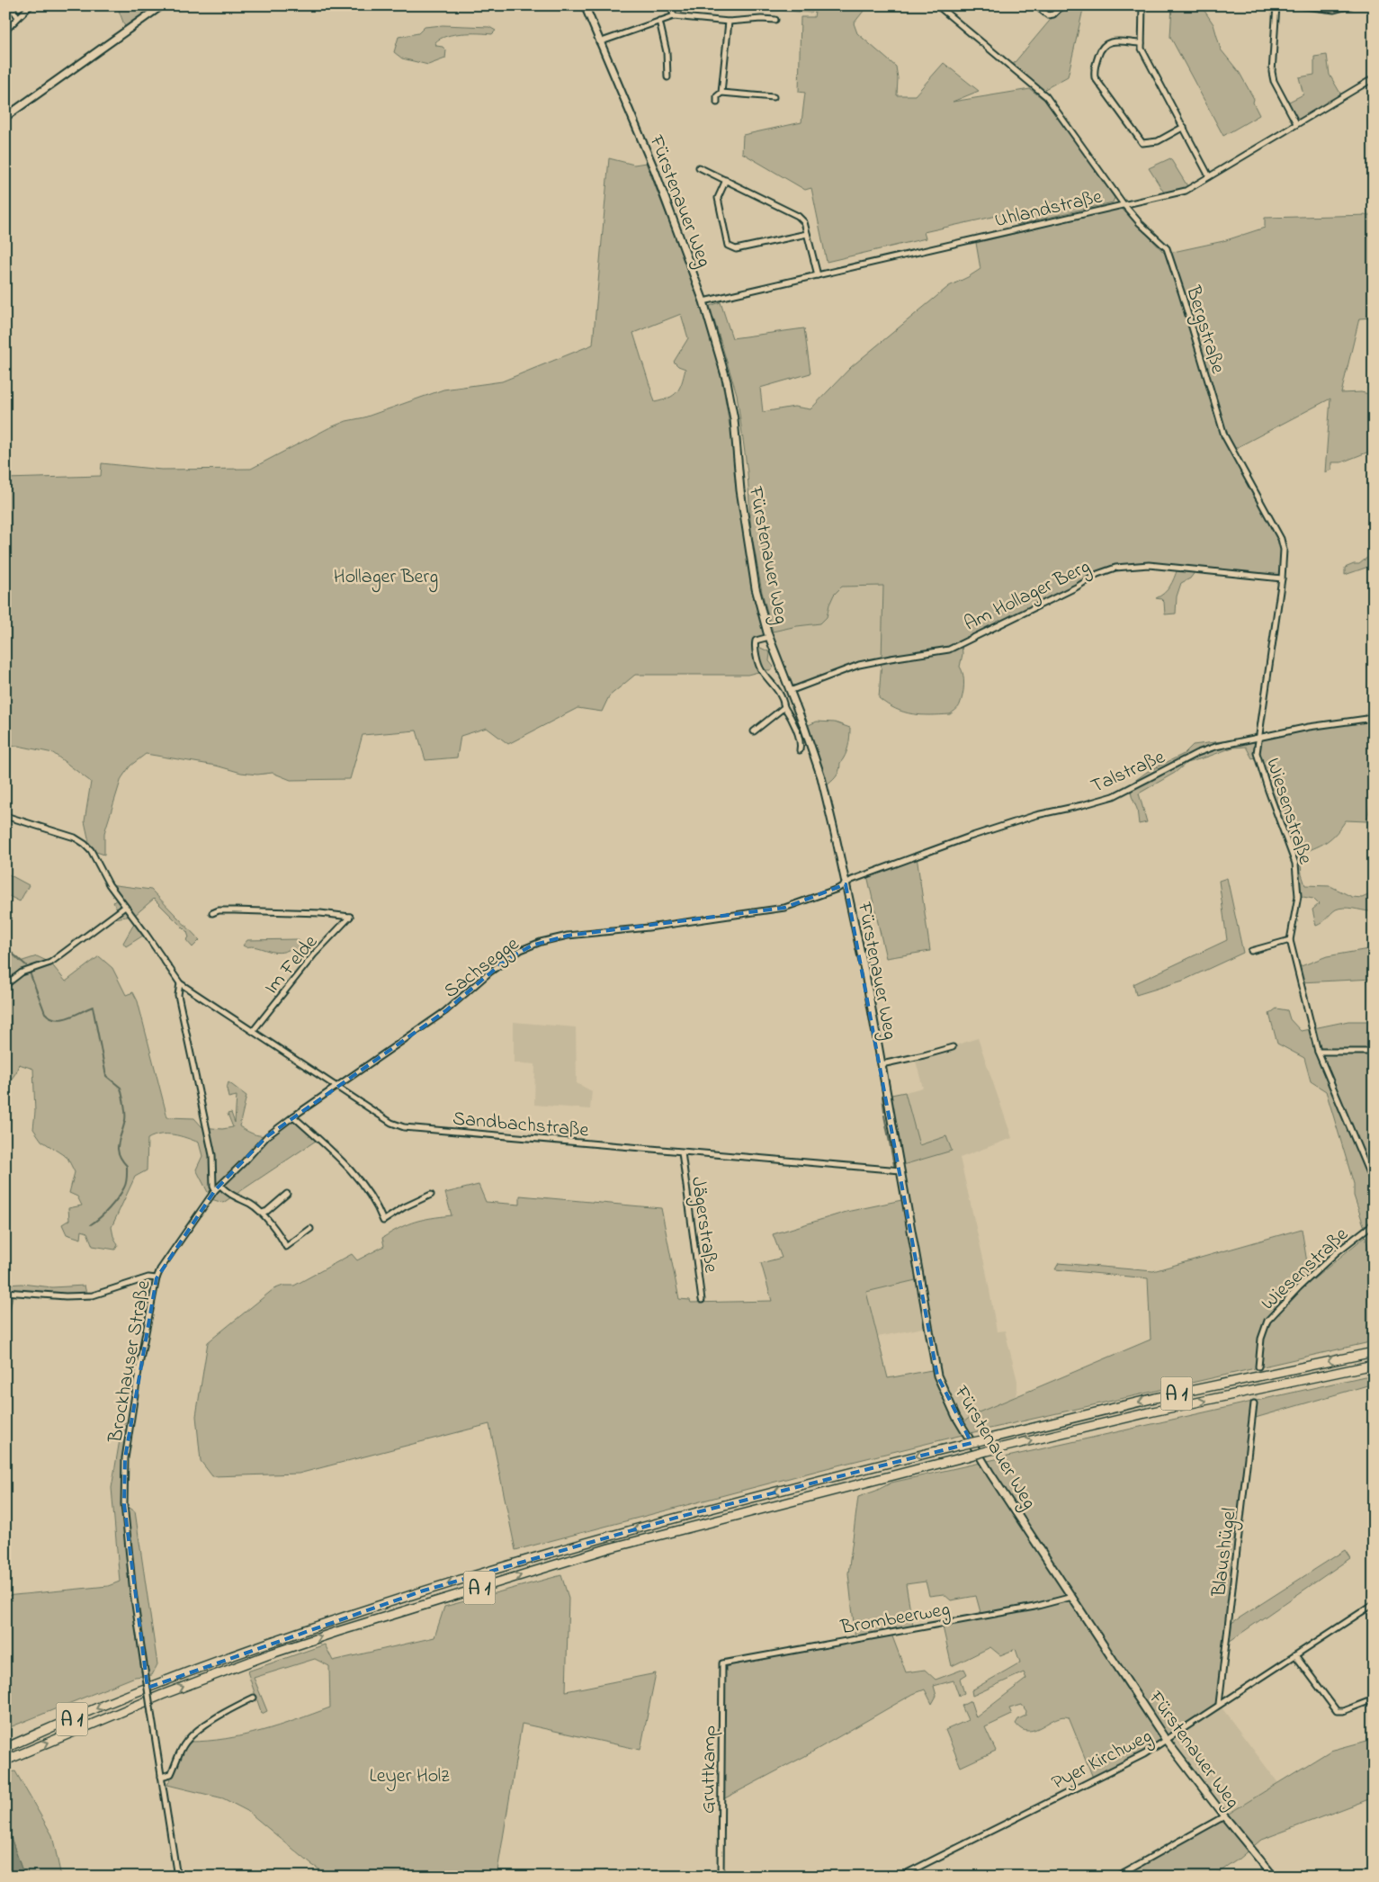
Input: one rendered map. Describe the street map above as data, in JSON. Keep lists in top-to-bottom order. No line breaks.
{"streets":{"highway":["A 1"],"street":["Fürstenauer Weg","Uhlandstraße","Bergstraße","Am Hollager Berg","Talstraße","Wiesenstraße","Im Felde","Sachsegge","Sandbachstraße","Jägerstraße","Brockhauser Straße","Blaushügel","Brombeerweg","Pyer Kirchweg","Gruttkamp"]},"crossings":[["Fürstenauer Weg","Uhlandstraße"],["Fürstenauer Weg","Am Hollager Berg"],["Fürstenauer Weg","Talstraße"],["Fürstenauer Weg","Sachsegge"],["Fürstenauer Weg","Sandbachstraße"],["Fürstenauer Weg","Brombeerweg"],["Fürstenauer Weg","Pyer Kirchweg"],["Uhlandstraße","Bergstraße"],["Bergstraße","Am Hollager Berg"],["Bergstraße","Talstraße"],["Bergstraße","Wiesenstraße"],["Talstraße","Wiesenstraße"],["Talstraße","Sachsegge"],["Im Felde","Sandbachstraße"],["Sachsegge","Sandbachstraße"],["Sachsegge","Brockhauser Straße"],["Sandbachstraße","Jägerstraße"],["Blaushügel","Pyer Kirchweg"],["Brombeerweg","Gruttkamp"]],"parks":["Hollager Berg","Leyer Holz"]}
